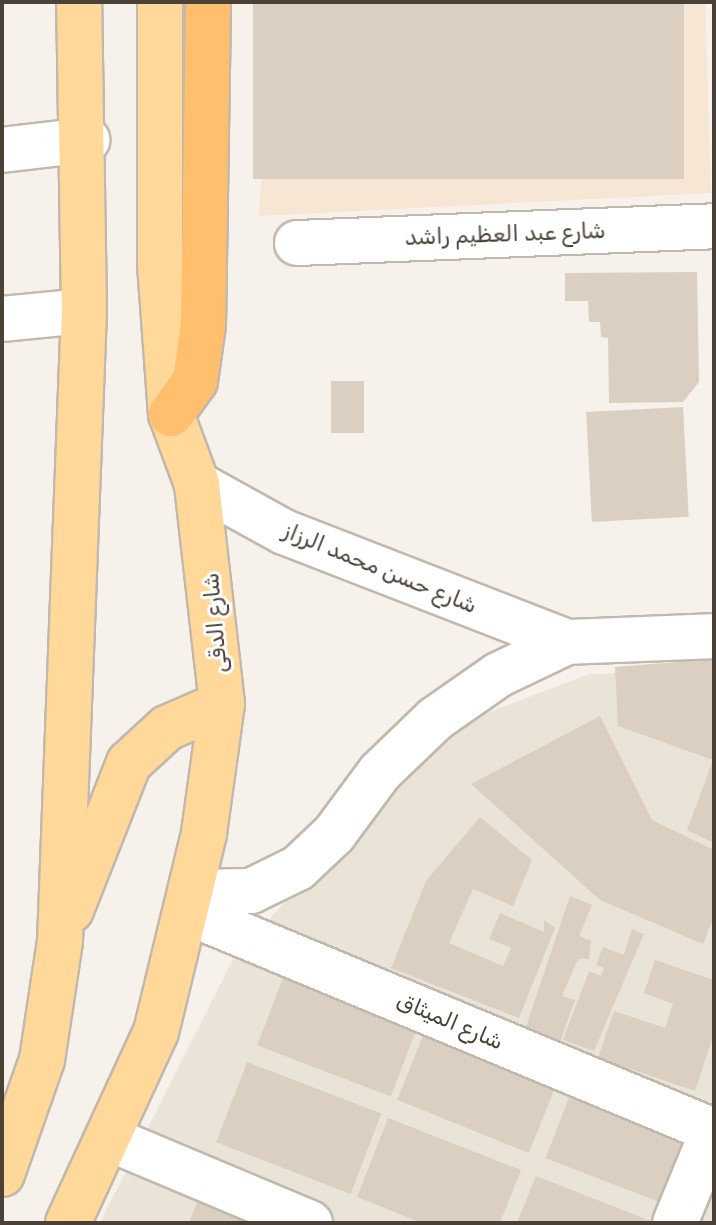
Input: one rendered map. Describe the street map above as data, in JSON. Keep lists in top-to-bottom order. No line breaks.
{"streets":{"main road":["شارع الدقى"],"street":["شارع عبد العظيم راشد","شارع حسن محمد الرزاز","شارع الميثاق"]},"crossings":[["شارع حسن محمد الرزاز","شارع الدقى"],["شارع حسن محمد الرزاز","شارع الميثاق"],["شارع الدقى","شارع الميثاق"]]}
